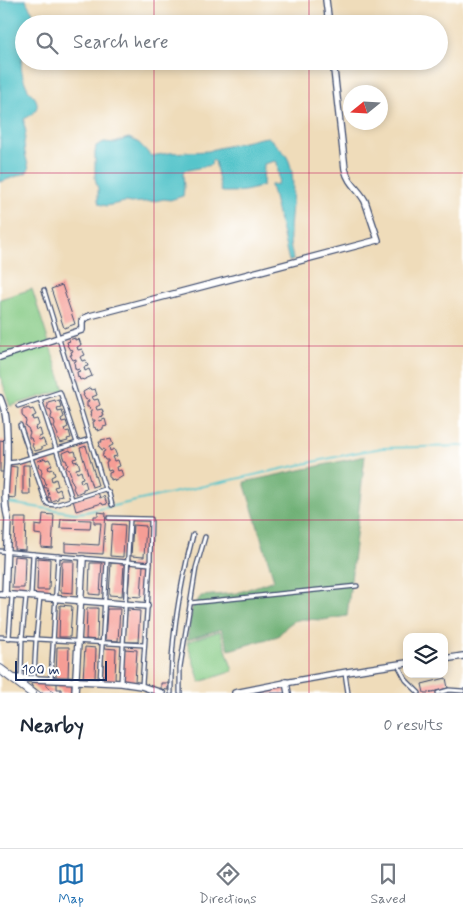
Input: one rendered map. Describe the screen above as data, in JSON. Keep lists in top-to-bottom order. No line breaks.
{"scale_bar":"100 m","north":"left","page":{"search":"Search here","scale":"100 m","heading":["Nearby","0 results"],"nav":["Map","Directions","Saved"]}}
